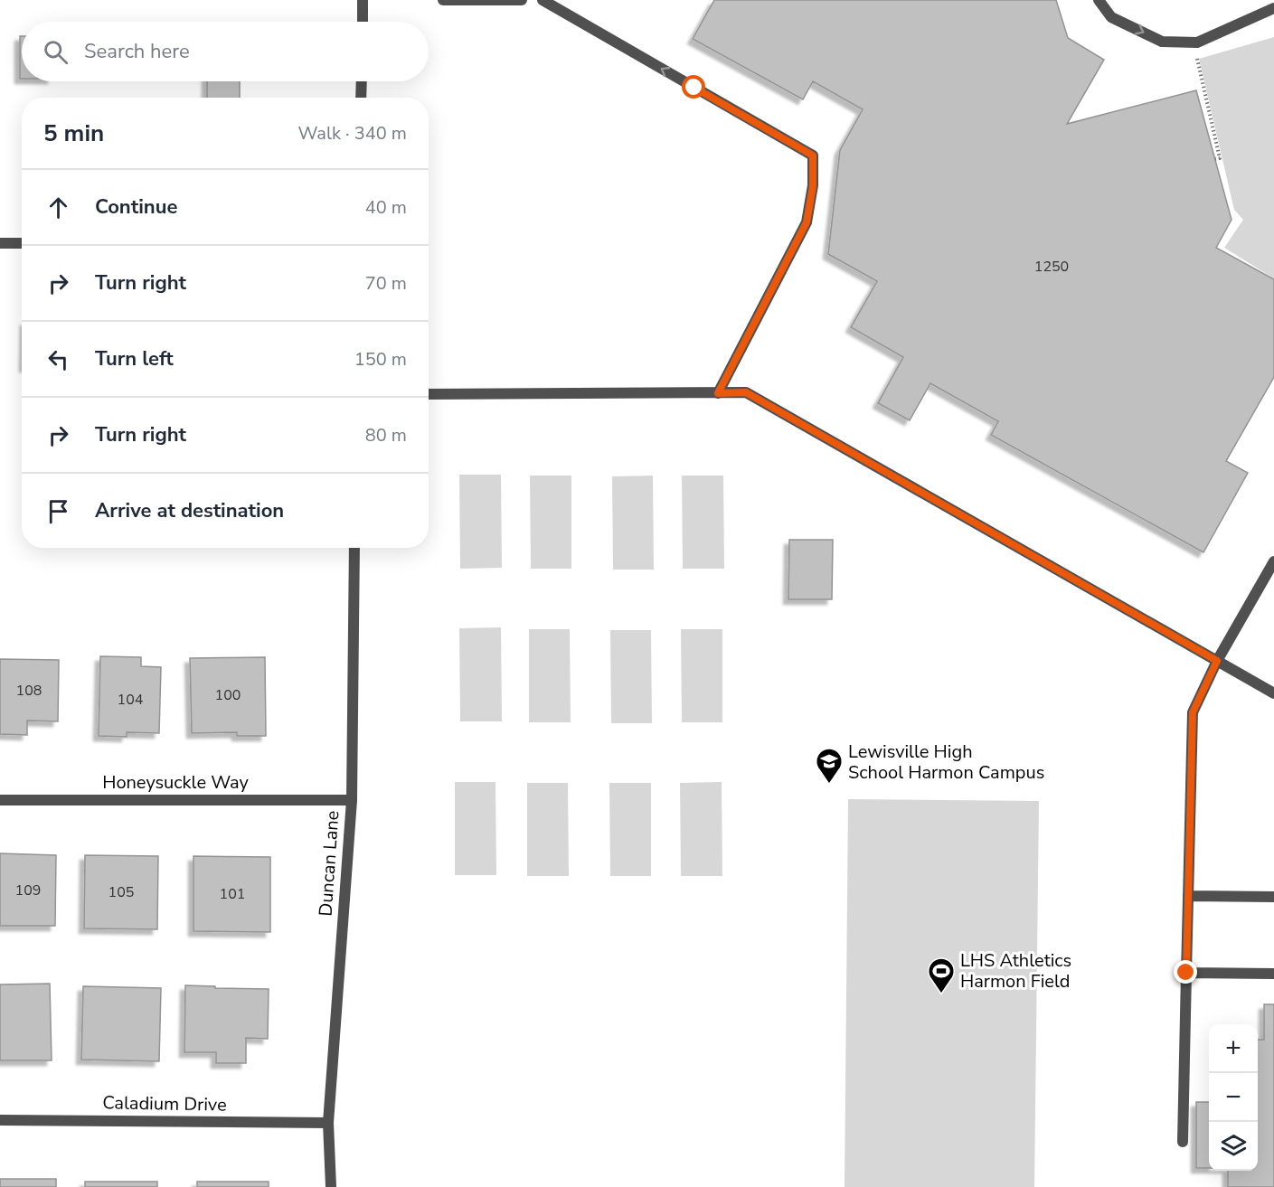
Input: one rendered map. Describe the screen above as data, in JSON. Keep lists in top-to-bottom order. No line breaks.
{"streets":{"street":["Honeysuckle Way","Duncan Lane","Caladium Drive"]},"crossings":[["Honeysuckle Way","Duncan Lane"],["Duncan Lane","Caladium Drive"]],"places":{"school or university":["Lewisville High School Harmon Campus"],"sports":["LHS Athletics Harmon Field"]},"house_numbers":["1250","108","100","104","109","105","101"],"page":{"search":"Search here","heading":["5 min","Walk · 340 m"],"list":[["Continue","40 m"],["Turn right","70 m"],["Turn left","150 m"],["Turn right","80 m"],"Arrive at destination"],"map_buttons":["+","−"]}}
